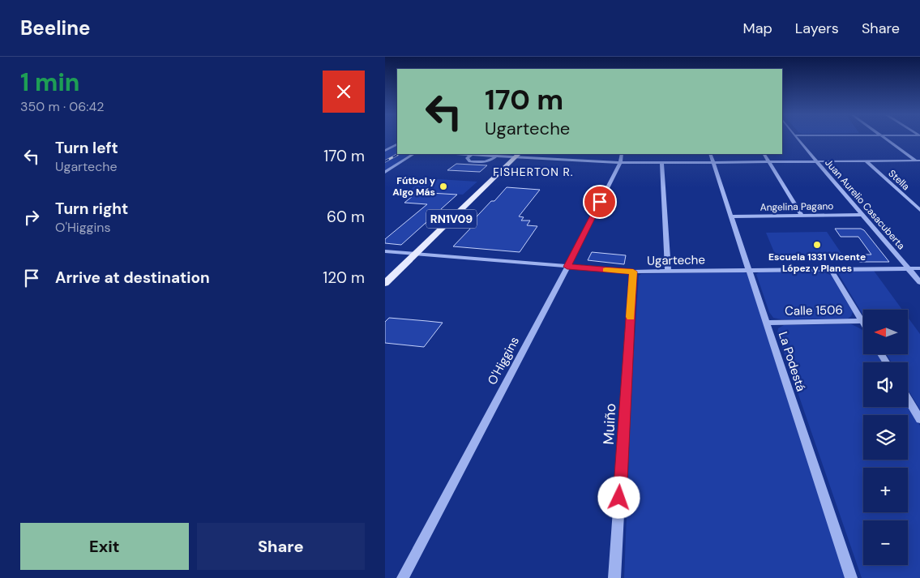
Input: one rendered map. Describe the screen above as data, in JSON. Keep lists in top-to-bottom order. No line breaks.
{"streets":{"main road":["RN1V09"],"street":["Stella","Juan Aurelio Casacuberta","Angelina Pagano","Ugarteche","Calle 1506","O'Higgins","La Podestá","Muiño"]},"crossings":[["Juan Aurelio Casacuberta","Angelina Pagano"],["Juan Aurelio Casacuberta","Ugarteche"],["Angelina Pagano","La Podestá"],["RN1V09","Ugarteche"],["Ugarteche","O'Higgins"],["Ugarteche","La Podestá"],["Ugarteche","Muiño"],["Calle 1506","La Podestá"]],"districts":["FISHERTON R."],"places":["Fútbol y Algo Más","Escuela 1331 Vicente López y Planes"],"north":"left","page":{"header":"Beeline","nav":["Map","Layers","Share"],"heading":["1 min","350 m · 06:42"],"turn":["170 m","Ugarteche"],"list":[{"name":"Turn left","note":"Ugarteche","value":"170 m"},{"name":"Turn right","note":"O'Higgins","value":"60 m"},{"name":"Arrive at destination","value":"120 m"}],"map_buttons":["+","−"],"buttons":["Exit","Share"]}}
